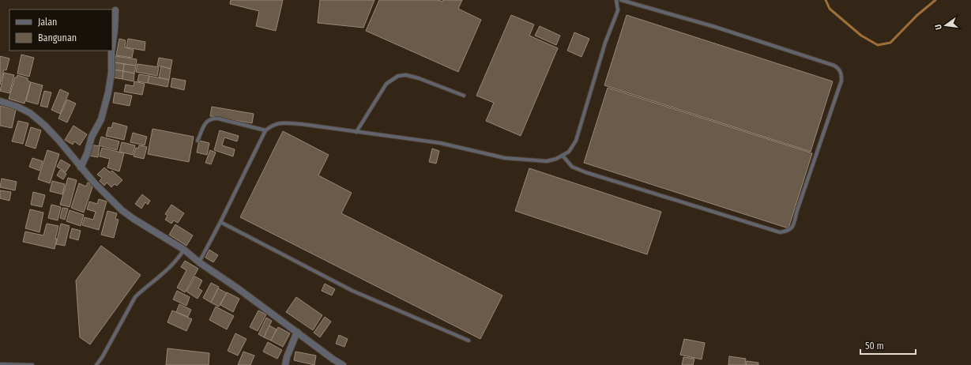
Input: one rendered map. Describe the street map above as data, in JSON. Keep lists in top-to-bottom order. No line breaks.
{"legend":["Jalan","Bangunan"],"scale_bar":"50 m","north":"left"}
